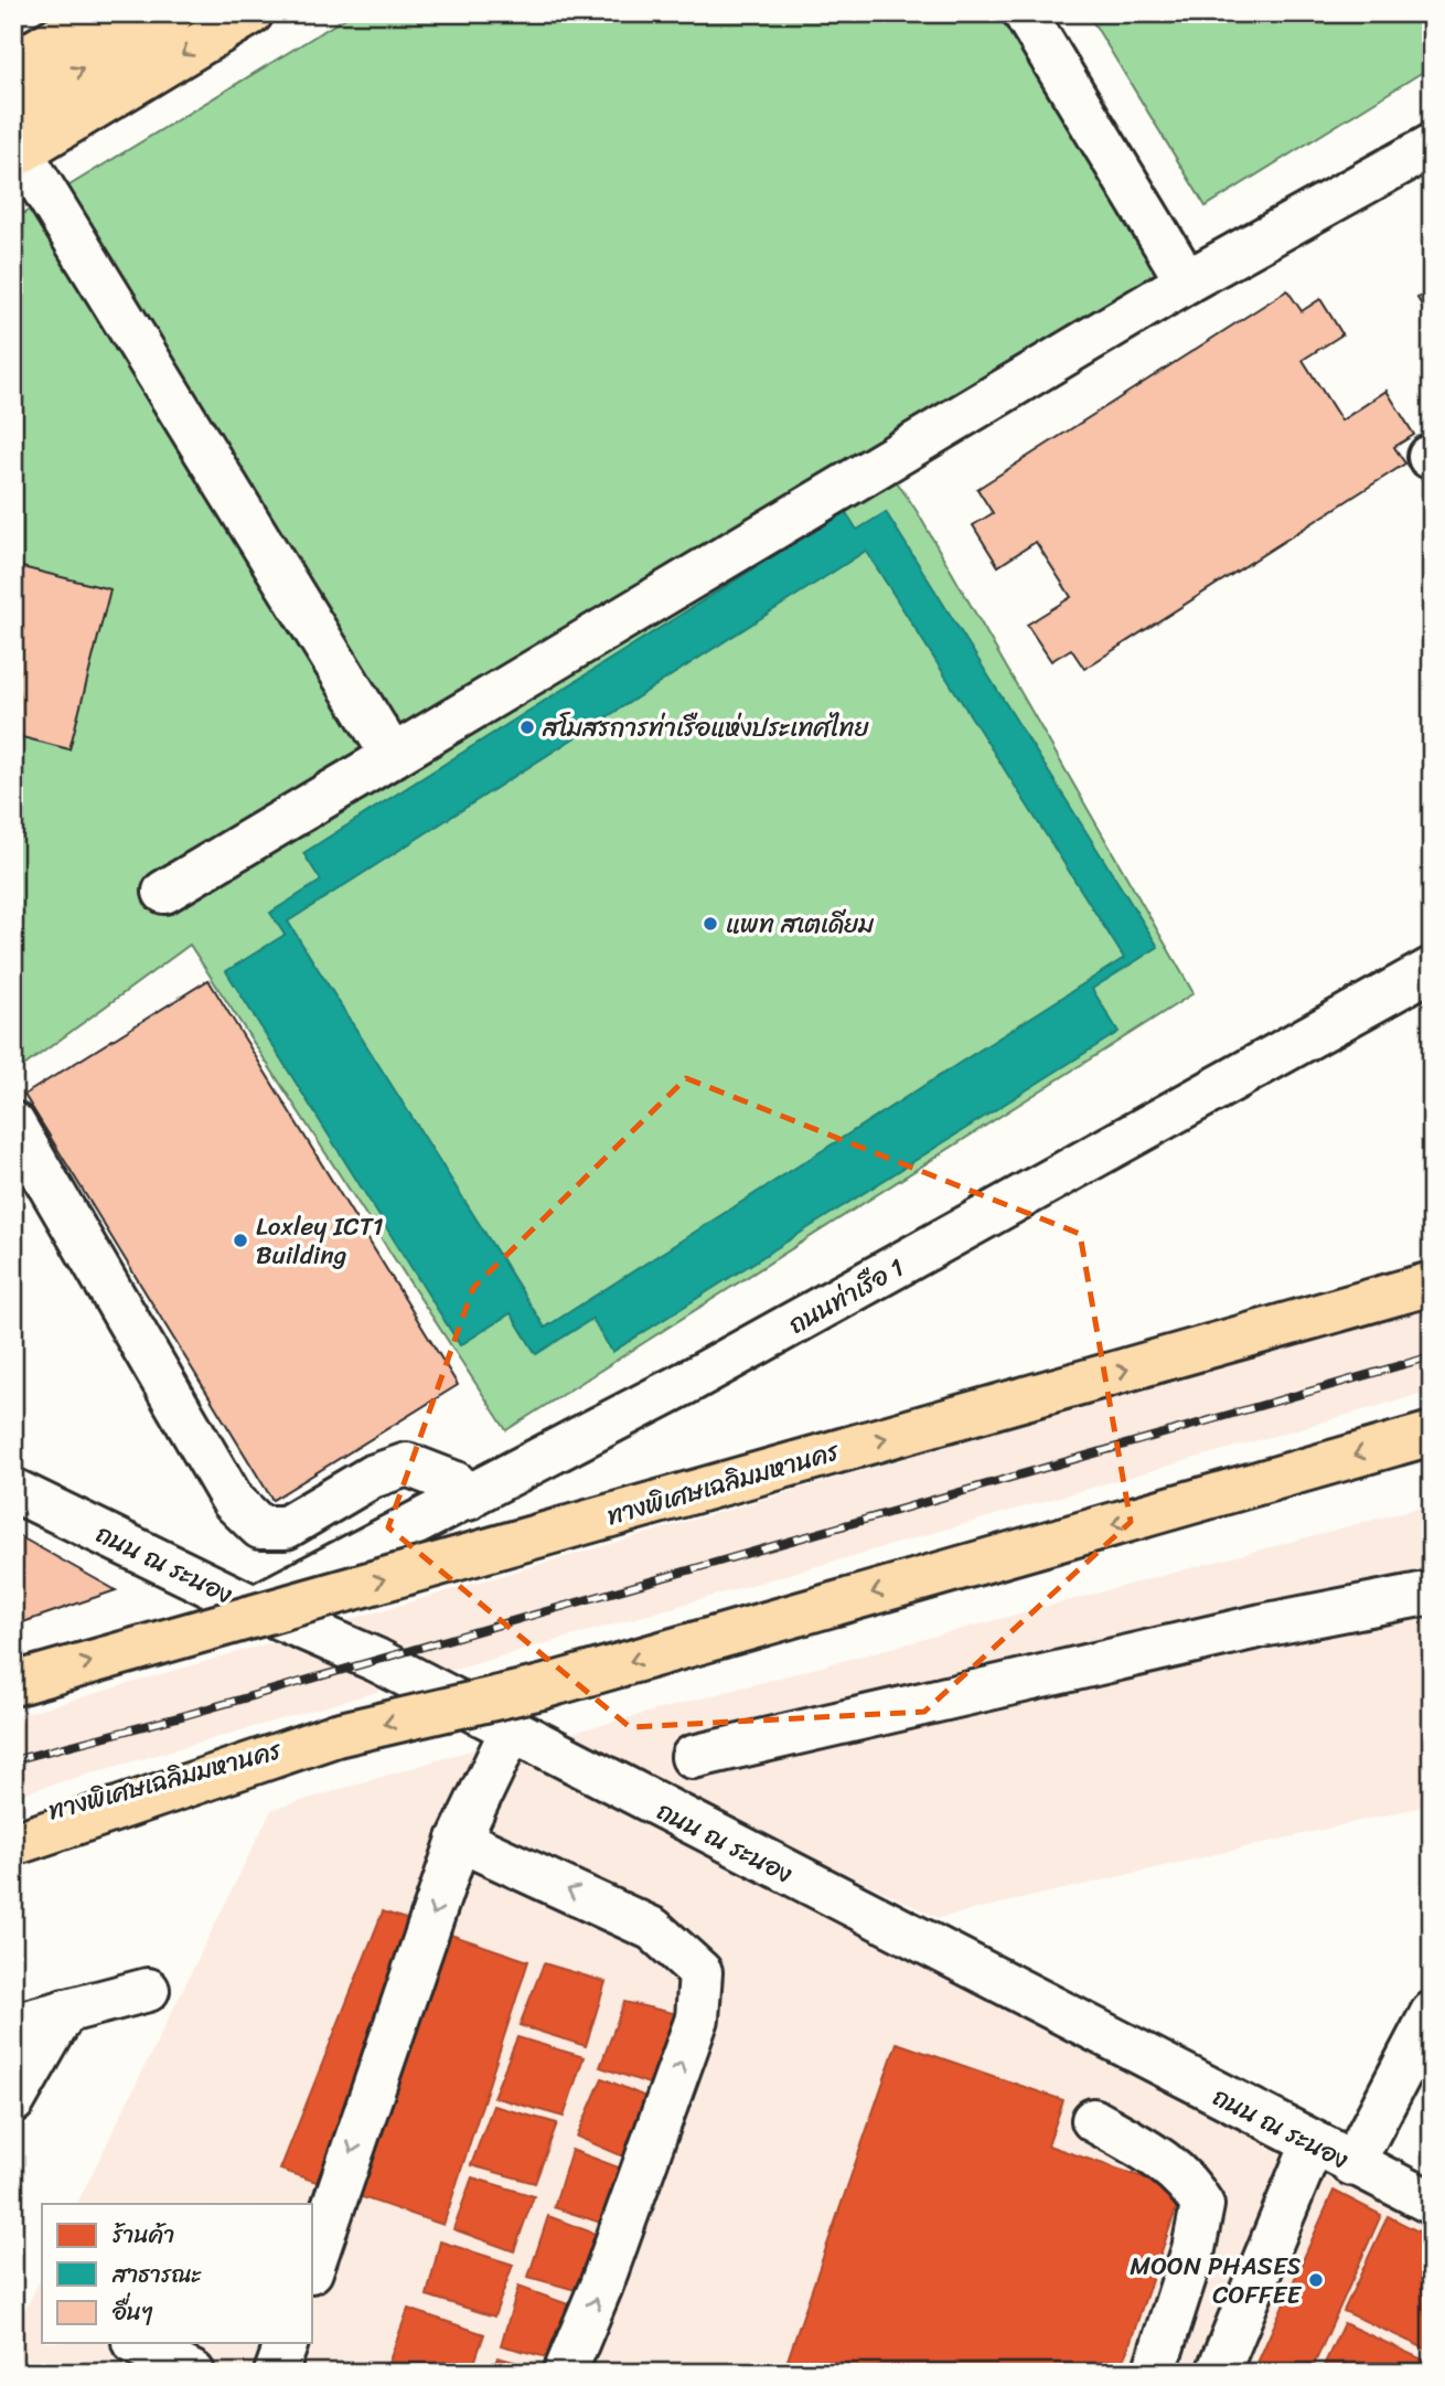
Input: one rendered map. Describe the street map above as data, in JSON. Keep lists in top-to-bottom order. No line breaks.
{"streets":{"main road":["ทางพิเศษเฉลิมมหานคร"],"street":["ถนนท่าเรือ 1","ถนน ณ ระนอง"]},"crossings":[["ถนนท่าเรือ 1","ถนน ณ ระนอง"]],"places":["สโมสรการท่าเรือแห่งประเทศไทย","แพท สเตเดียม","Loxley ICT1 Building","MOON PHASES COFFEE"],"legend":["ร้านค้า","สาธารณะ","อื่นๆ"]}
